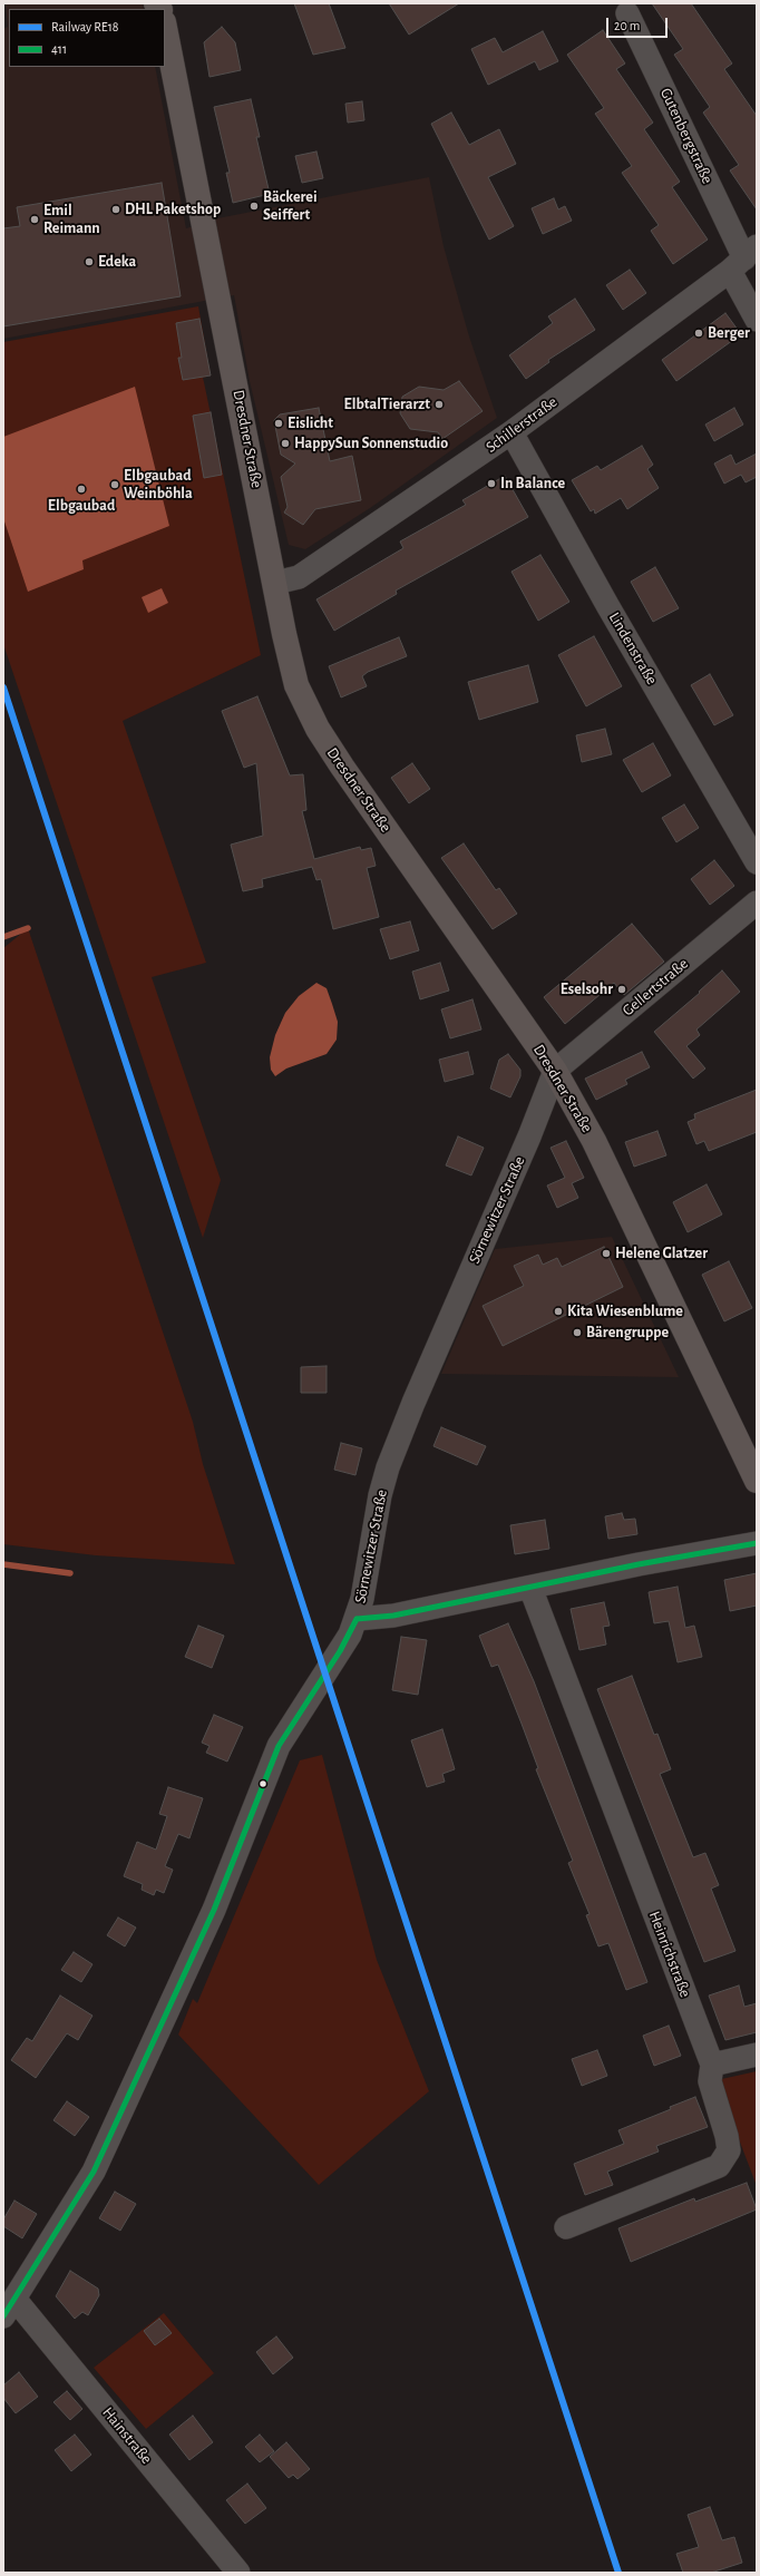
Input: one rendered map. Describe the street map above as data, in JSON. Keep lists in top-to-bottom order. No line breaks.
{"streets":{"main road":["Dresdner Straße"],"street":["Gutenbergstraße","Schillerstraße","Lindenstraße","Gellertstraße","Sörnewitzer Straße","Heinrichstraße","Hainstraße"]},"crossings":[["Gutenbergstraße","Schillerstraße"],["Schillerstraße","Dresdner Straße"],["Schillerstraße","Lindenstraße"],["Dresdner Straße","Gellertstraße"],["Dresdner Straße","Sörnewitzer Straße"],["Gellertstraße","Sörnewitzer Straße"],["Sörnewitzer Straße","Hainstraße"]],"places":["Bäckerei Seiffert","DHL Paketshop","Emil Reimann","Edeka","Berger","ElbtalTierarzt","Eislicht","HappySun Sonnenstudio","In Balance","Elbgaubad Weinböhla","Elbgaubad","Eselsohr","Helene Glatzer","Kita Wiesenblume","Bärengruppe"],"lines":["rail line RE18","transit line 411"],"legend":["Railway RE18","411"],"scale_bar":"20 m"}
